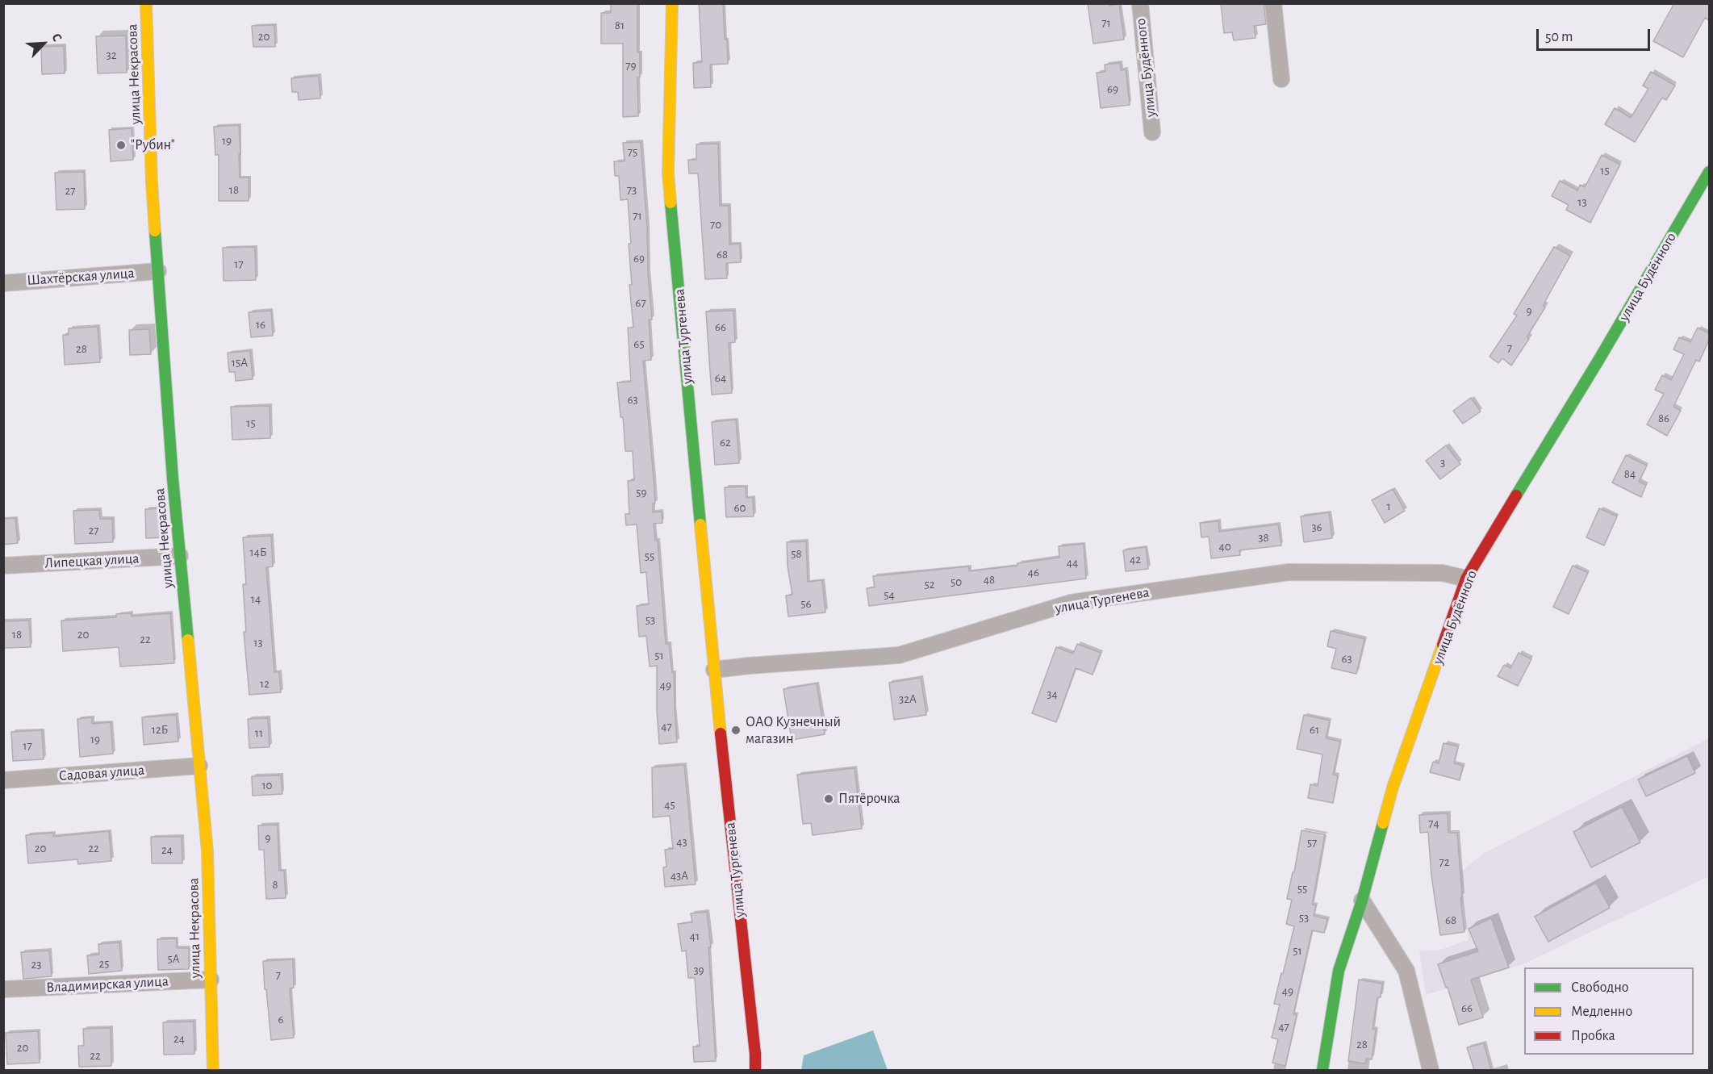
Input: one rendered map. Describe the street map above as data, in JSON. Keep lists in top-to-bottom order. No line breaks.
{"streets":{"street":["улица Будённого","улица Некрасова","Шахтёрская улица","улица Тургенева","Липецкая улица","Садовая улица","Владимирская улица"]},"crossings":[["улица Будённого","улица Тургенева"],["улица Некрасова","Шахтёрская улица"],["улица Некрасова","Липецкая улица"],["улица Некрасова","Садовая улица"],["улица Некрасова","Владимирская улица"]],"places":["\"Рубин\"","ОАО Кузнечный магазин","Пятёрочка"],"house_numbers":["71","81","20","32","79","69","19","75","15","18","73","27","13","71","70","68","69","17","67","9","16","66","65","7","28","15А","64","63","86","15","62","3","84","59","1","60","36","27","38","40","14Б","58","55","42","44","46","48","50","52","54","14","56","53","18","20","22","13","51","63","12","49","34","32А","47","12Б","61","11","19","17","10","45","74","9","43","57","20","22","24","72","43А","8","55","53","68","41","51","5А","25","23","39","7","49","66","6","47","24","28","20","22"],"legend":["Свободно","Медленно","Пробка"],"scale_bar":"50 m","north":"top right"}
